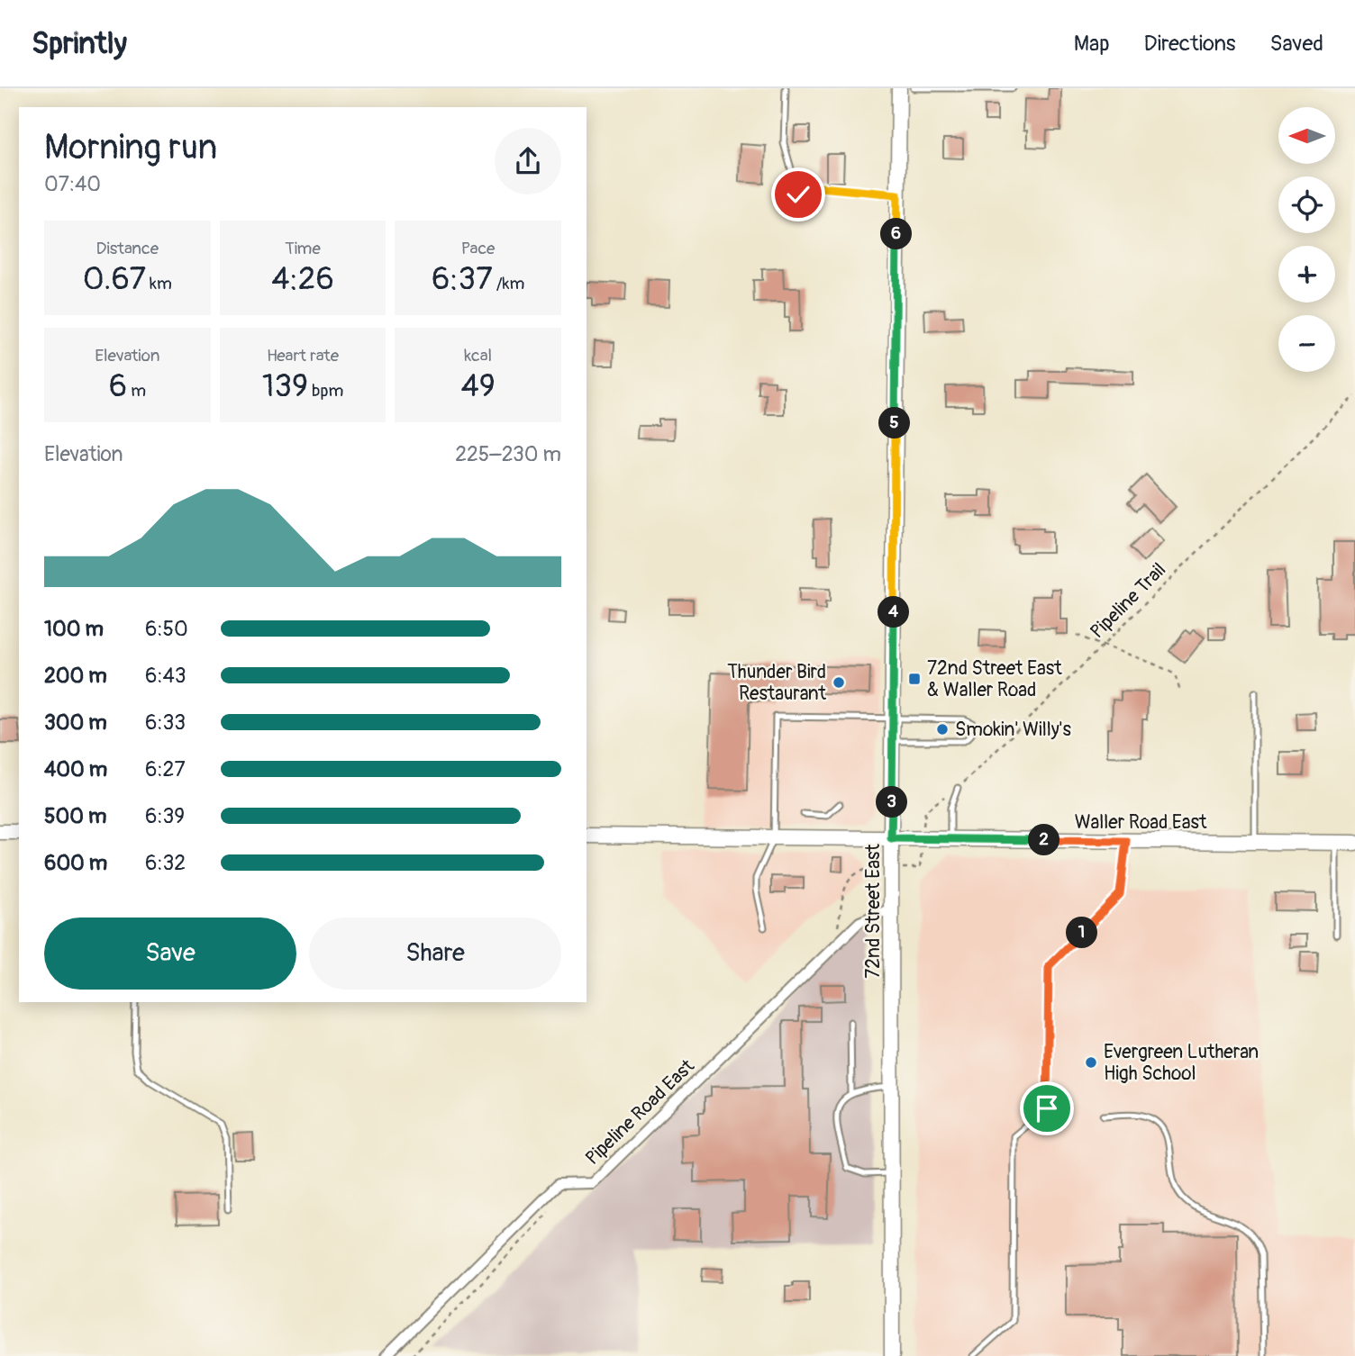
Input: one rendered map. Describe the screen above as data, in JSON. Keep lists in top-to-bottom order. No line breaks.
{"streets":{"main road":["Waller Road East","72nd Street East"],"street":["Pipeline Road East"],"path":["Pipeline Trail"]},"crossings":[["Waller Road East","72nd Street East"],["72nd Street East","Pipeline Road East"]],"places":{"transit":["72nd Street East & Waller Road"],"other":["Thunder Bird Restaurant","Smokin' Willy's","Evergreen Lutheran High School"]},"north":"left","page":{"header":"Sprintly","nav":["Map","Directions","Saved"],"map_buttons":["+","−"],"heading":["Morning run","07:40"],"stats":[["Distance","0.67 km"],["Time","4:26"],["Pace","6:37 /km"],["Elevation","6 m"],["Heart rate","139 bpm"],["kcal","49"]],"pins":["6","5","4","3","2","1"],"chart":["Elevation","225–230 m"],"list":[{"name":"100 m","note":"6:50"},{"name":"200 m","note":"6:43"},{"name":"300 m","note":"6:33"},{"name":"400 m","note":"6:27"},{"name":"500 m","note":"6:39"},{"name":"600 m","note":"6:32"}],"buttons":["Save","Share"]}}
